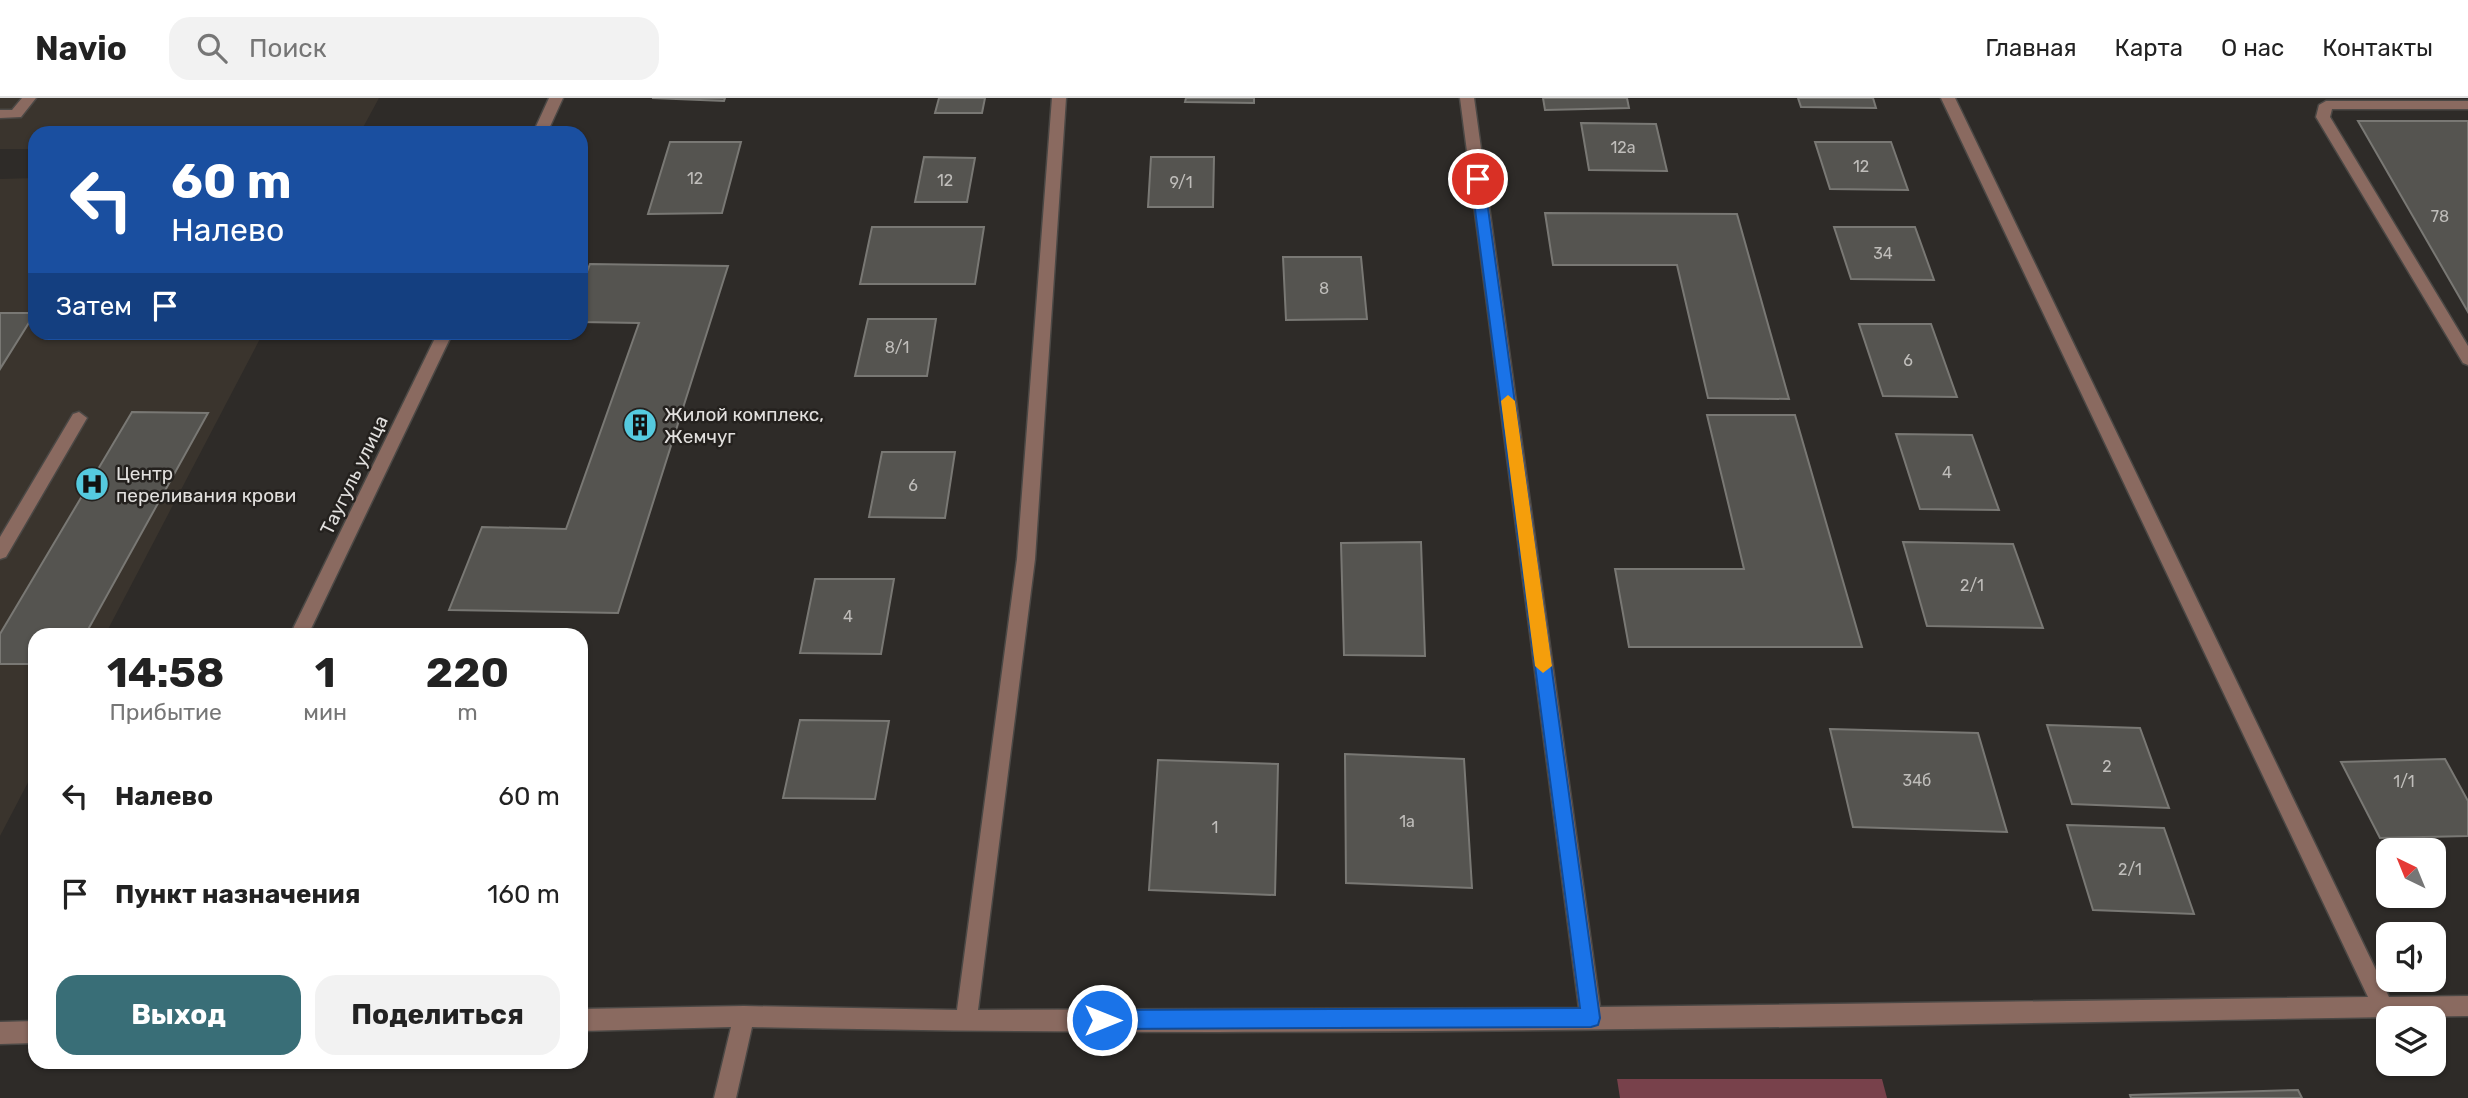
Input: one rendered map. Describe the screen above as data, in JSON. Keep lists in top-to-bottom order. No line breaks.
{"streets":{"street":["Таугуль улица"]},"places":{"building":["Жилой комплекс, Жемчуг"],"hospital":["Центр переливания крови"]},"house_numbers":["12а","12","12","12","9/1","78","34","8","8/1","6","4","6","2/1","4","2","34б","1/1","1а","1","2/1"],"north":"top left","page":{"header":"Navio","search":"Поиск","nav":["Главная","Карта","О нас","Контакты"],"turn":["60 m","Налево"],"then":"Затем","eta":["14:58","Прибытие","1","мин","220","m"],"list":[{"name":"Налево","value":"60 m"},{"name":"Пункт назначения","value":"160 m"}],"buttons":["Выход","Поделиться"]}}
